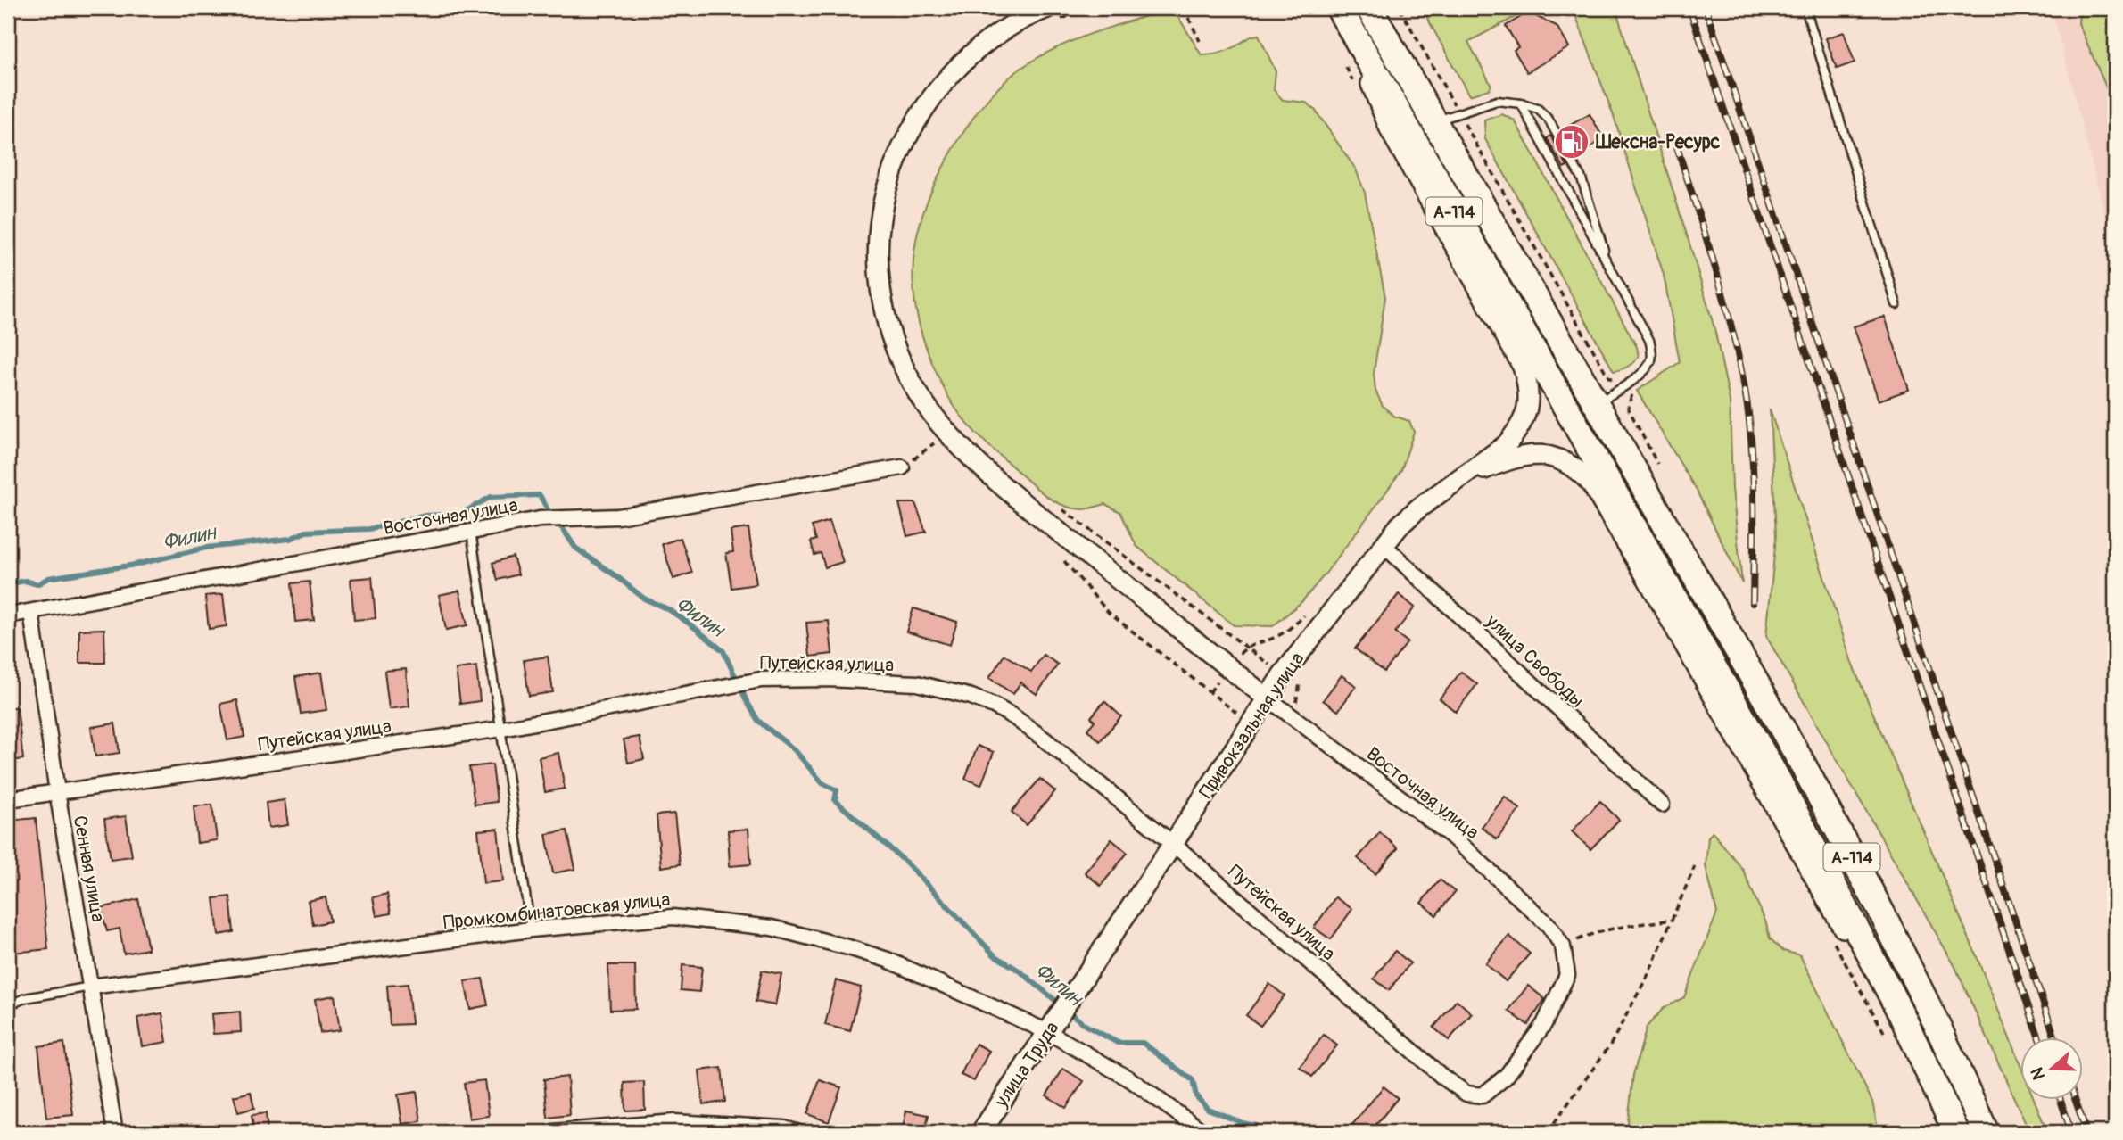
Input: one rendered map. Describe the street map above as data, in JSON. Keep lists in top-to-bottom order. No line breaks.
{"streets":{"highway":["А-114"],"street":["Восточная улица","улица Свободы","Путейская улица","Привокзальная улица","Сенная улица","Промкомбинатовская улица","улица Труда"]},"crossings":[["Восточная улица","Путейская улица"],["Восточная улица","Привокзальная улица"],["Восточная улица","Сенная улица"],["улица Свободы","Привокзальная улица"],["Путейская улица","Привокзальная улица"],["Путейская улица","Сенная улица"],["Привокзальная улица","улица Труда"],["Сенная улица","Промкомбинатовская улица"],["Промкомбинатовская улица","улица Труда"]],"water":["Филин"],"places":{"fuel station":["Шексна-Ресурс"]},"north":"left"}
